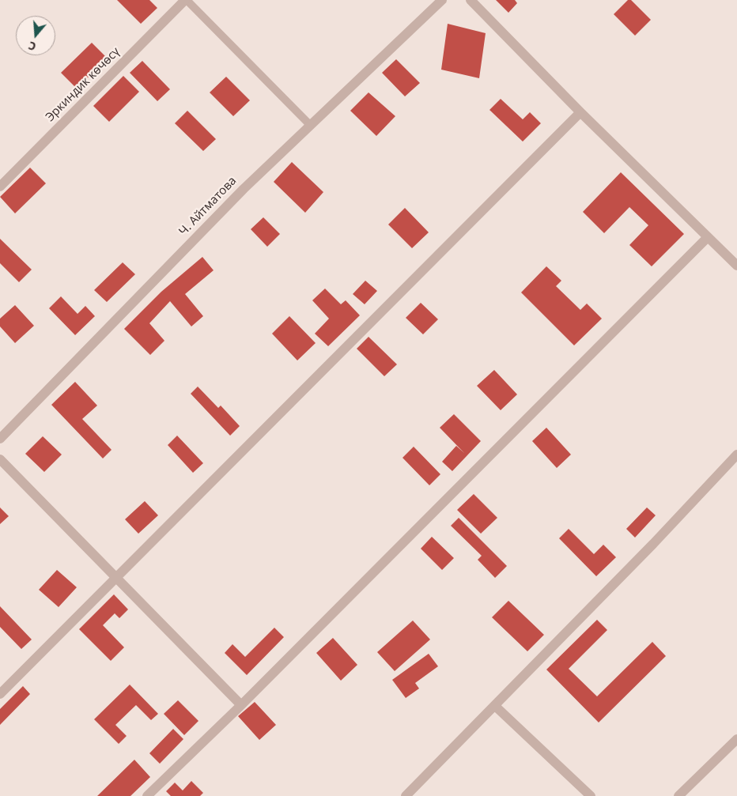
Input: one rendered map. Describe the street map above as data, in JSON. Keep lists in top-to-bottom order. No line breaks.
{"streets":{"street":["Эркиндик көчөсү","Ч. Айтматова"]},"north":"bottom"}
